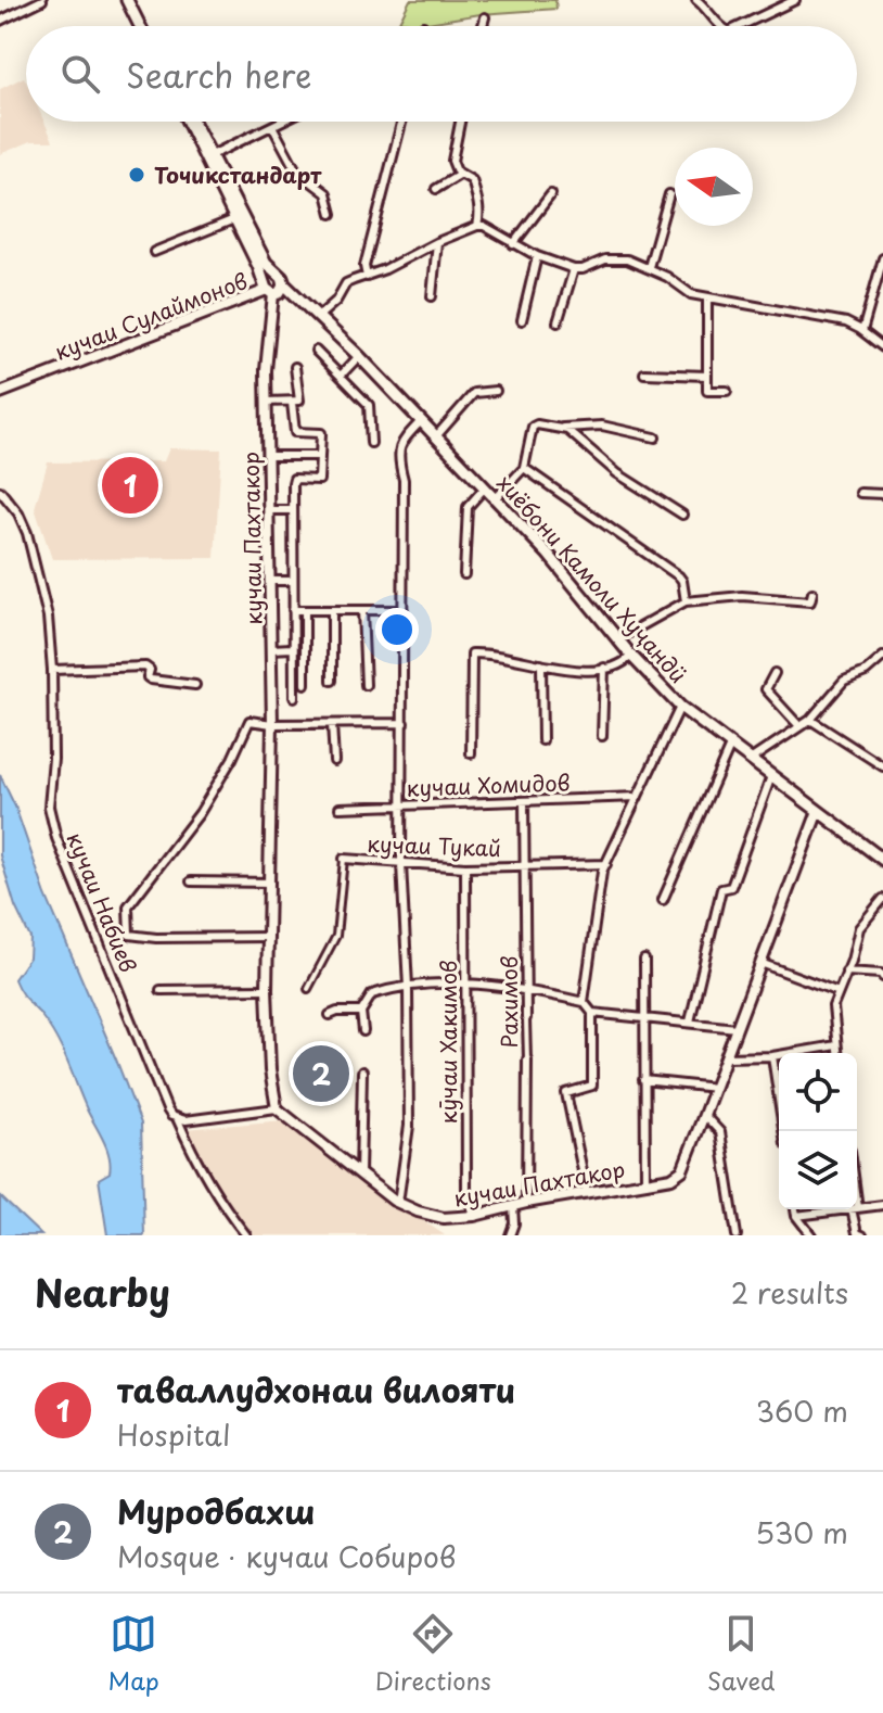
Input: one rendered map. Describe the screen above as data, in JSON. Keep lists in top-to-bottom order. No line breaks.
{"streets":{"main road":["кучаи Сулаймонов","кучаи Пахтакор","хиёбони Камоли Хуҷандӣ"],"street":["кучаи Хомидов","кучаи Тукай","кучаи Набиев","Рахимов","кӯчаи Хакимов"]},"crossings":[["кучаи Сулаймонов","кучаи Пахтакор"],["кучаи Сулаймонов","хиёбони Камоли Хуҷандӣ"],["кучаи Пахтакор","хиёбони Камоли Хуҷандӣ"],["кучаи Пахтакор","Рахимов"],["кучаи Пахтакор","кӯчаи Хакимов"],["кучаи Хомидов","Рахимов"],["кучаи Тукай","Рахимов"],["кучаи Тукай","кӯчаи Хакимов"]],"places":["Точикстандарт"],"north":"left","page":{"search":"Search here","pins":["1","2"],"heading":["Nearby","2 results"],"list":[{"mark":"1","name":"таваллудхонаи вилояти","note":"Hospital","value":"360 m"},{"mark":"2","name":"Муродбахш","note":"Mosque · кучаи Собиров","value":"530 m"}],"nav":["Map","Directions","Saved"]}}
